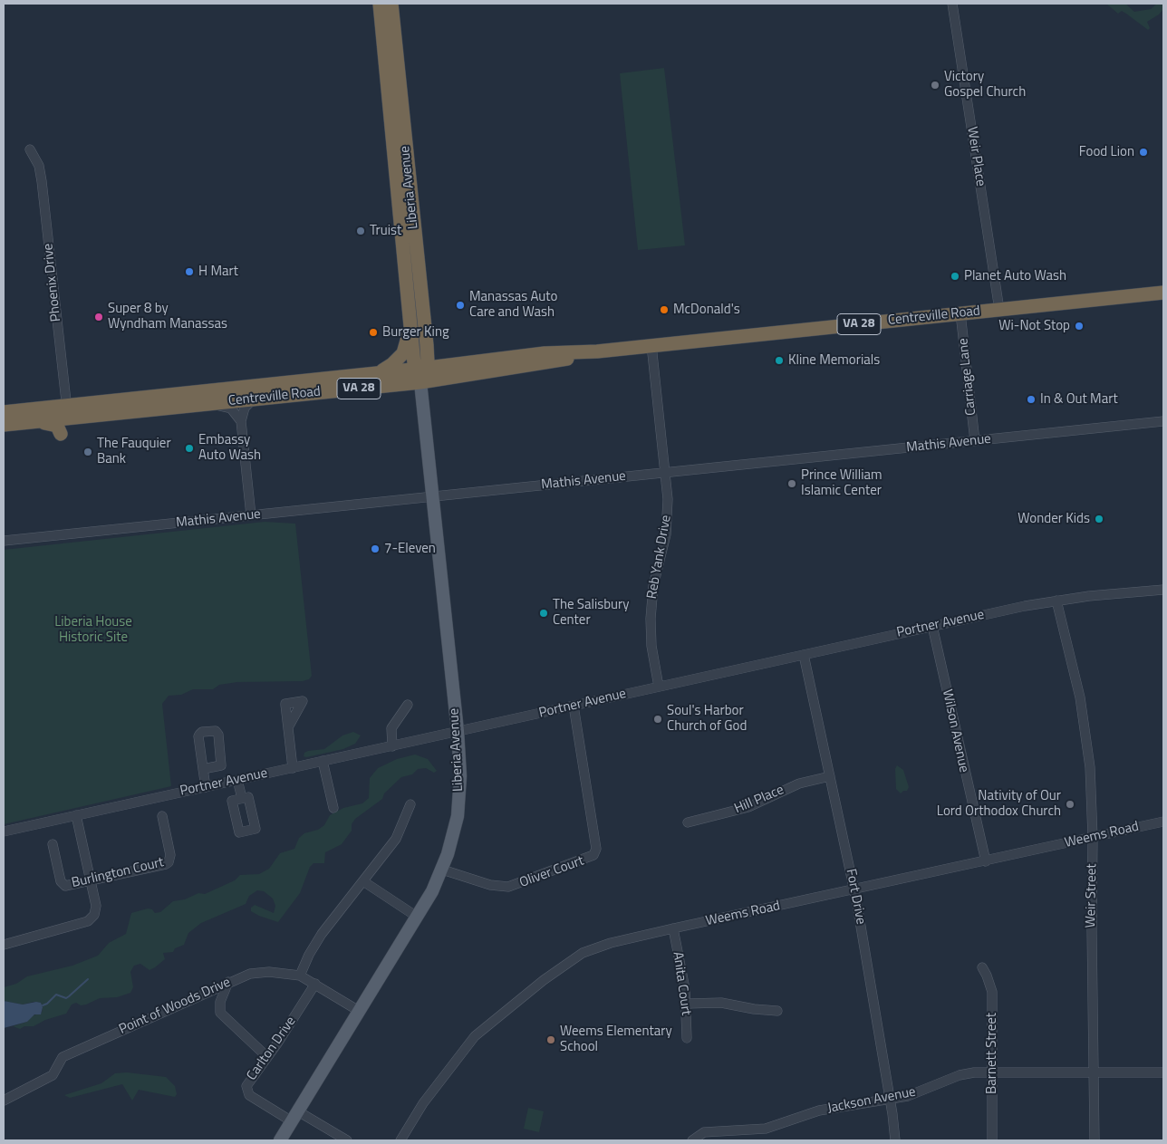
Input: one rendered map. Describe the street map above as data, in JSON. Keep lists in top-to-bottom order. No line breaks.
{"streets":{"highway":["Liberia Avenue","Centreville Road","VA 28"],"street":["Weir Place","Phoenix Drive","Carriage Lane","Mathis Avenue","Reb Yank Drive","Portner Avenue","Wilson Avenue","Hill Place","Weems Road","Oliver Court","Burlington Court","Weir Street","Fort Drive","Anita Court","Point of Woods Drive","Carlton Drive","Barnett Street","Jackson Avenue"]},"crossings":[["Weir Place","Centreville Road"],["Liberia Avenue","Centreville Road"],["Liberia Avenue","Mathis Avenue"],["Liberia Avenue","Portner Avenue"],["Liberia Avenue","Oliver Court"],["Liberia Avenue","Point of Woods Drive"],["Liberia Avenue","Carlton Drive"],["Phoenix Drive","Centreville Road"],["Centreville Road","Carriage Lane"],["Centreville Road","Reb Yank Drive"],["Carriage Lane","Mathis Avenue"],["Mathis Avenue","Reb Yank Drive"],["Reb Yank Drive","Portner Avenue"],["Portner Avenue","Wilson Avenue"],["Portner Avenue","Oliver Court"],["Portner Avenue","Weir Street"],["Portner Avenue","Fort Drive"],["Wilson Avenue","Weems Road"],["Hill Place","Fort Drive"],["Weems Road","Weir Street"],["Weems Road","Fort Drive"],["Weems Road","Anita Court"],["Weir Street","Jackson Avenue"],["Fort Drive","Jackson Avenue"],["Point of Woods Drive","Carlton Drive"],["Barnett Street","Jackson Avenue"]],"parks":["Liberia House Historic Site"],"places":["Victory Gospel Church","Food Lion","Truist","H Mart","Planet Auto Wash","Manassas Auto Care and Wash","McDonald's","Super 8 by Wyndham Manassas","Wi-Not Stop","Burger King","Kline Memorials","In & Out Mart","Embassy Auto Wash","The Fauquier Bank","Prince William Islamic Center","Wonder Kids","7-Eleven","The Salisbury Center","Soul's Harbor Church of God","Nativity of Our Lord Orthodox Church","Weems Elementary School"]}
